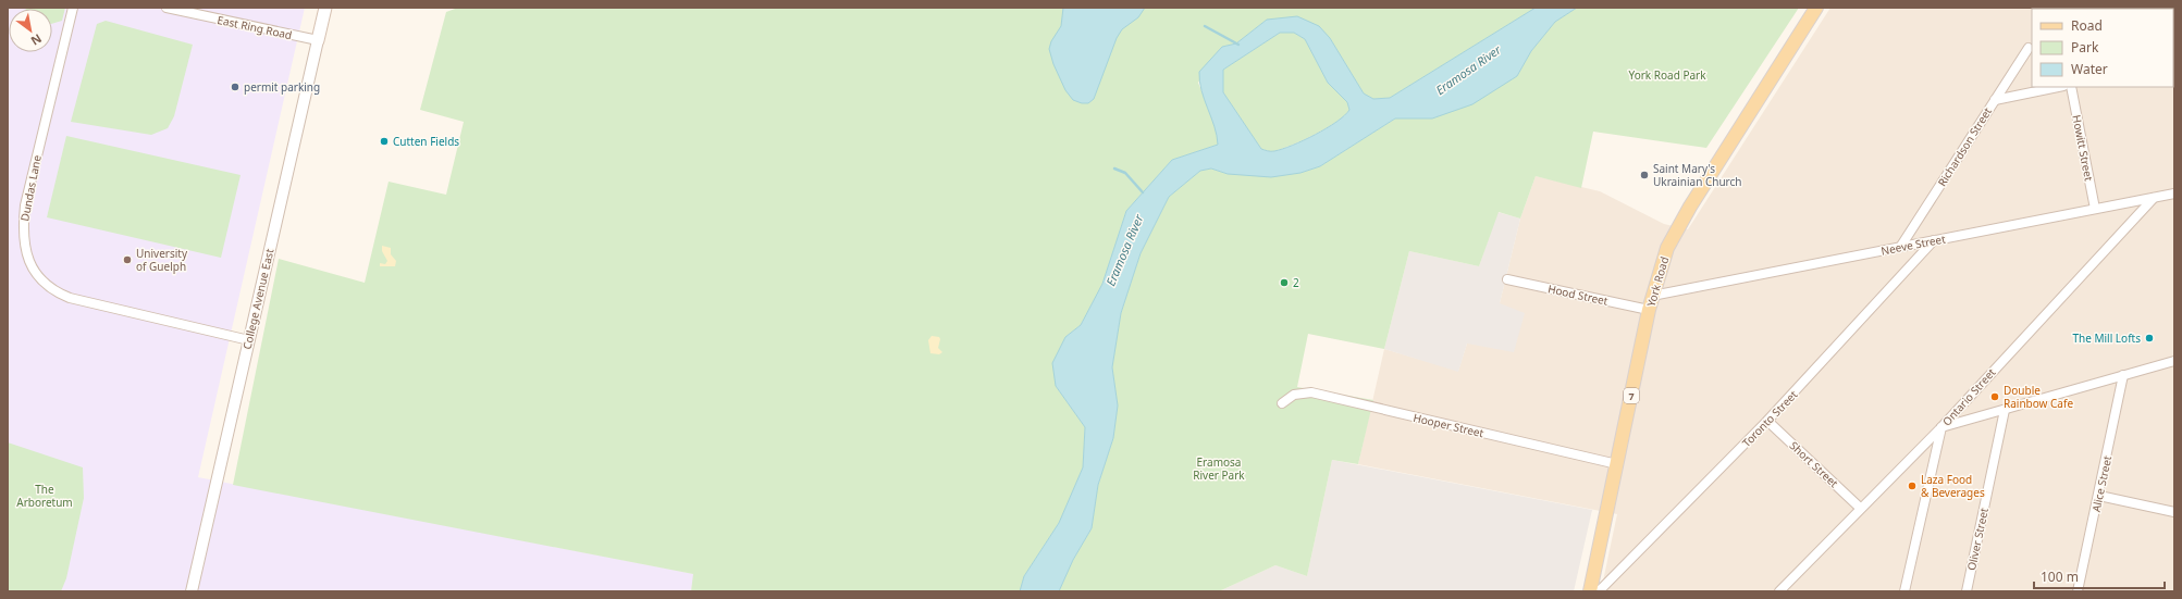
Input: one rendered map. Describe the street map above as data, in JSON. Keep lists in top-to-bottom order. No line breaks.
{"streets":{"main road":["York Road","College Avenue East","7"],"street":["East Ring Road","Richardson Street","Howitt Street","Dundas Lane","Neeve Street","Hood Street","Ontario Street","Toronto Street","Hooper Street","Short Street","Alice Street","Oliver Street"]},"crossings":[["East Ring Road","College Avenue East"],["Richardson Street","Neeve Street"],["Howitt Street","Neeve Street"],["Dundas Lane","College Avenue East"],["Neeve Street","York Road"],["Neeve Street","Ontario Street"],["Neeve Street","Toronto Street"],["York Road","Hood Street"],["York Road","Hooper Street"],["Ontario Street","Short Street"],["Toronto Street","Short Street"]],"water":["Eramosa River"],"parks":["York Road Park","Eramosa River Park","The Arboretum"],"places":["permit parking","Cutten Fields","Saint Mary's Ukrainian Church","University of Guelph","2","The Mill Lofts","Double Rainbow Cafe","Laza Food & Beverages"],"legend":["Road","Park","Water"],"scale_bar":"100 m","north":"bottom right"}
